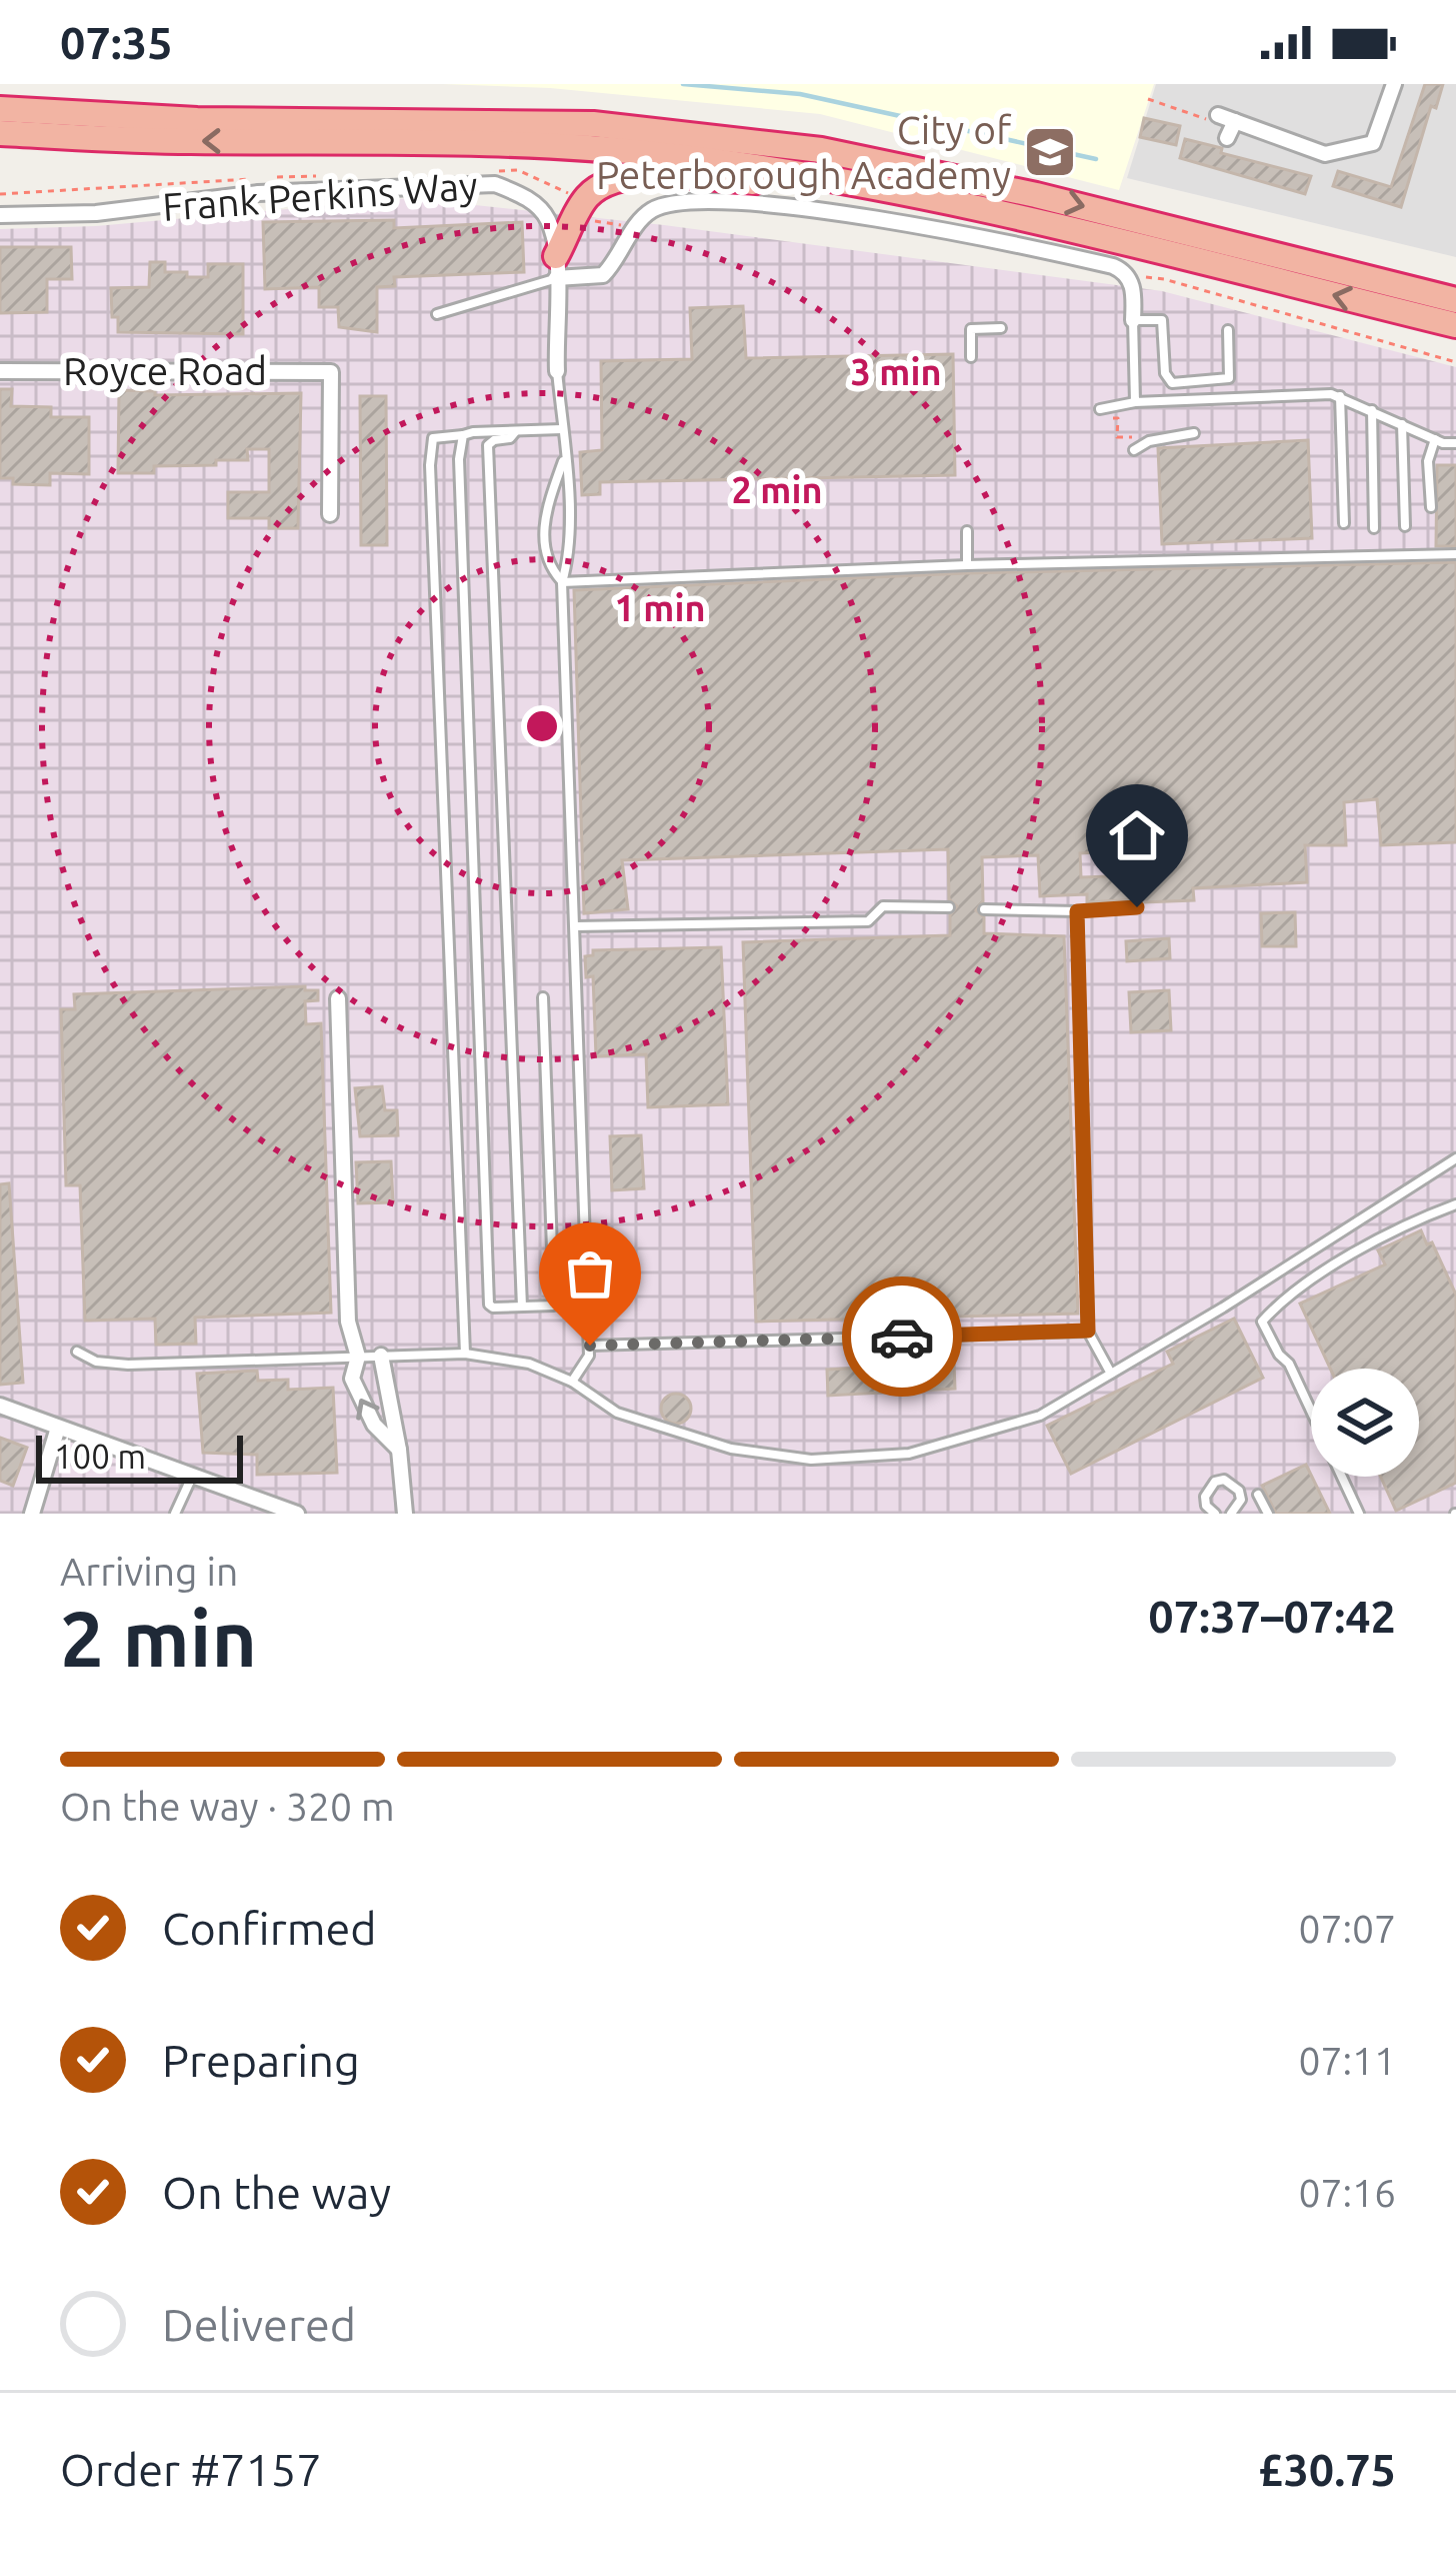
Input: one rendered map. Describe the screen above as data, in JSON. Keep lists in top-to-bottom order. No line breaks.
{"streets":{"street":["Frank Perkins Way","Royce Road"]},"places":{"school or university":["City of Peterborough Academy"]},"scale_bar":"100 m","page":{"status":"07:35","scale":"100 m","heading":["2 min","Arriving in","07:37–07:42"],"panel":["Order #7157","£30.75"],"bar":"On the way · 320 m","list":[["Confirmed","07:07"],["Preparing","07:11"],["On the way","07:16"],"Delivered"]},"rings":["3 min","2 min","1 min"]}
